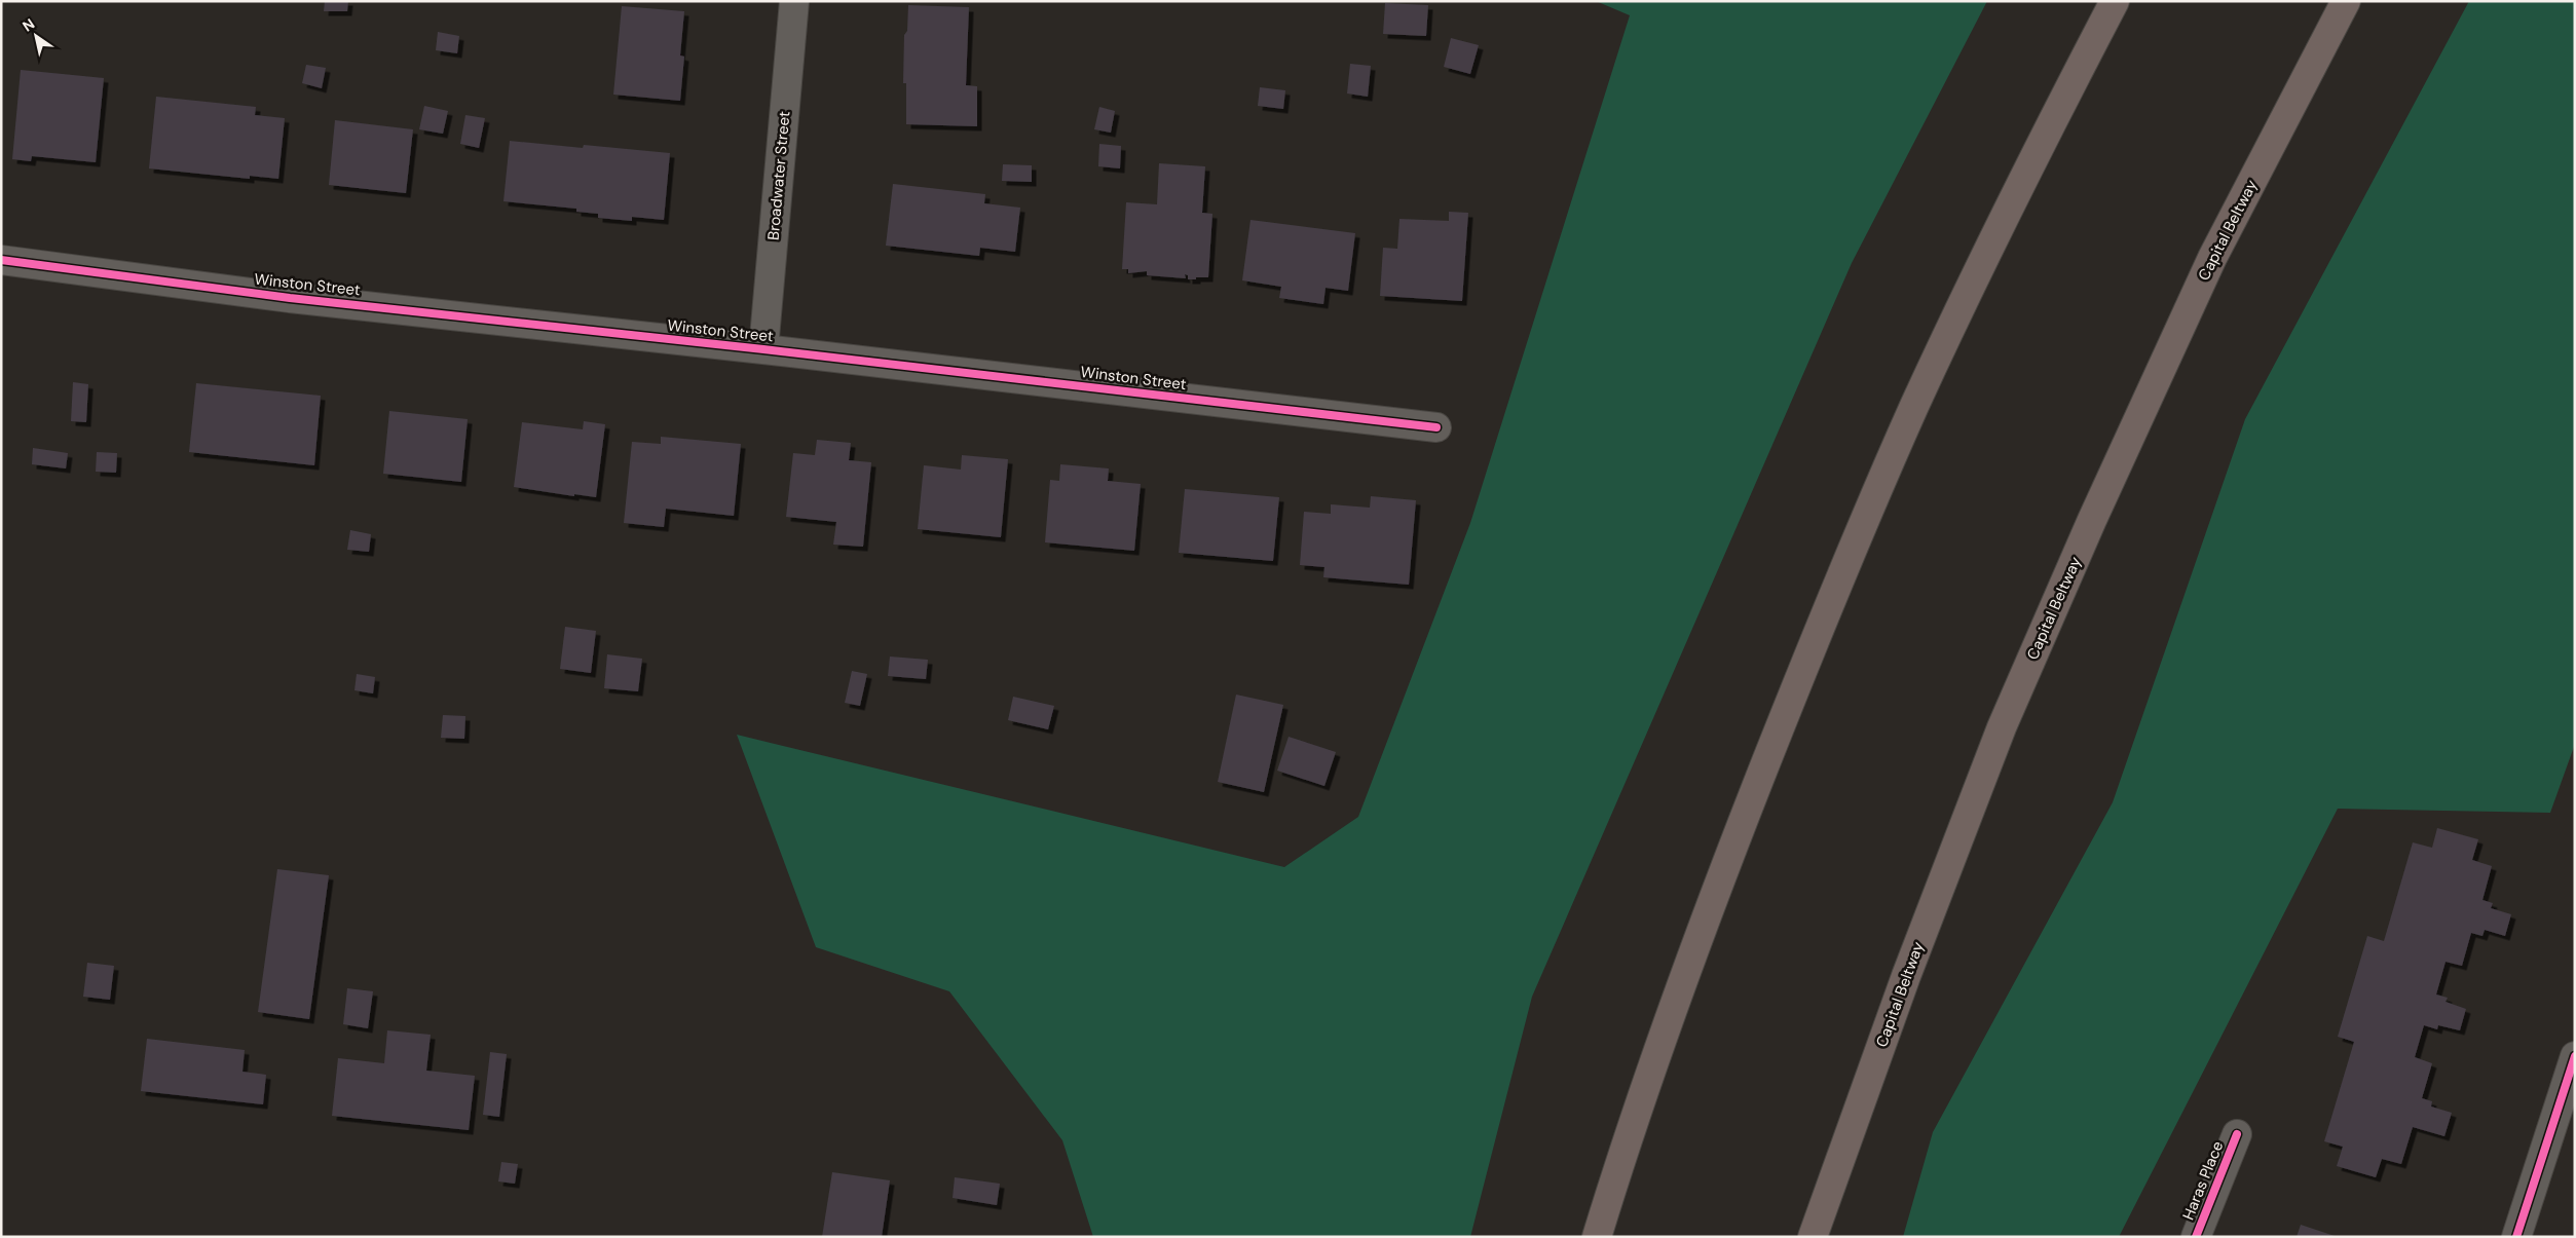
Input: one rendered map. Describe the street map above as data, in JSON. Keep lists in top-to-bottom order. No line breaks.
{"streets":{"highway":["Capital Beltway"],"street":["Broadwater Street","Winston Street","Haras Place"]},"crossings":[["Broadwater Street","Winston Street"]],"north":"top left"}
